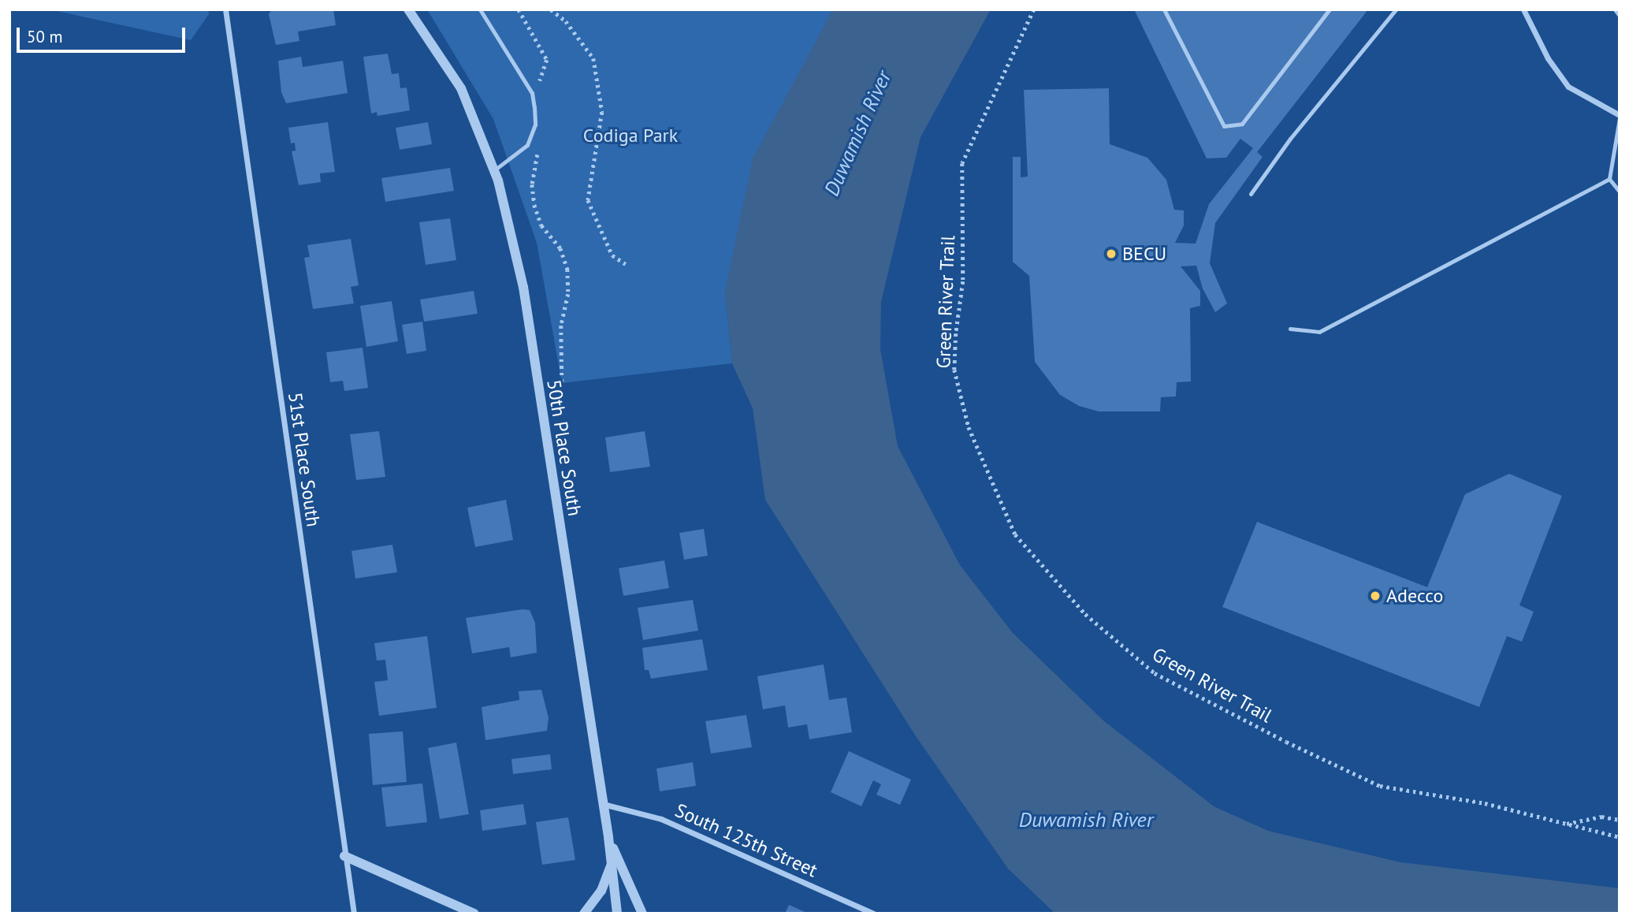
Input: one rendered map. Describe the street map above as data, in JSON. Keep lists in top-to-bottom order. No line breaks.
{"streets":{"street":["50th Place South","51st Place South","South 125th Street"],"path":["Green River Trail"]},"crossings":[["50th Place South","South 125th Street"]],"water":["Duwamish River"],"parks":["Codiga Park"],"places":["BECU","Adecco"],"scale_bar":"50 m"}
